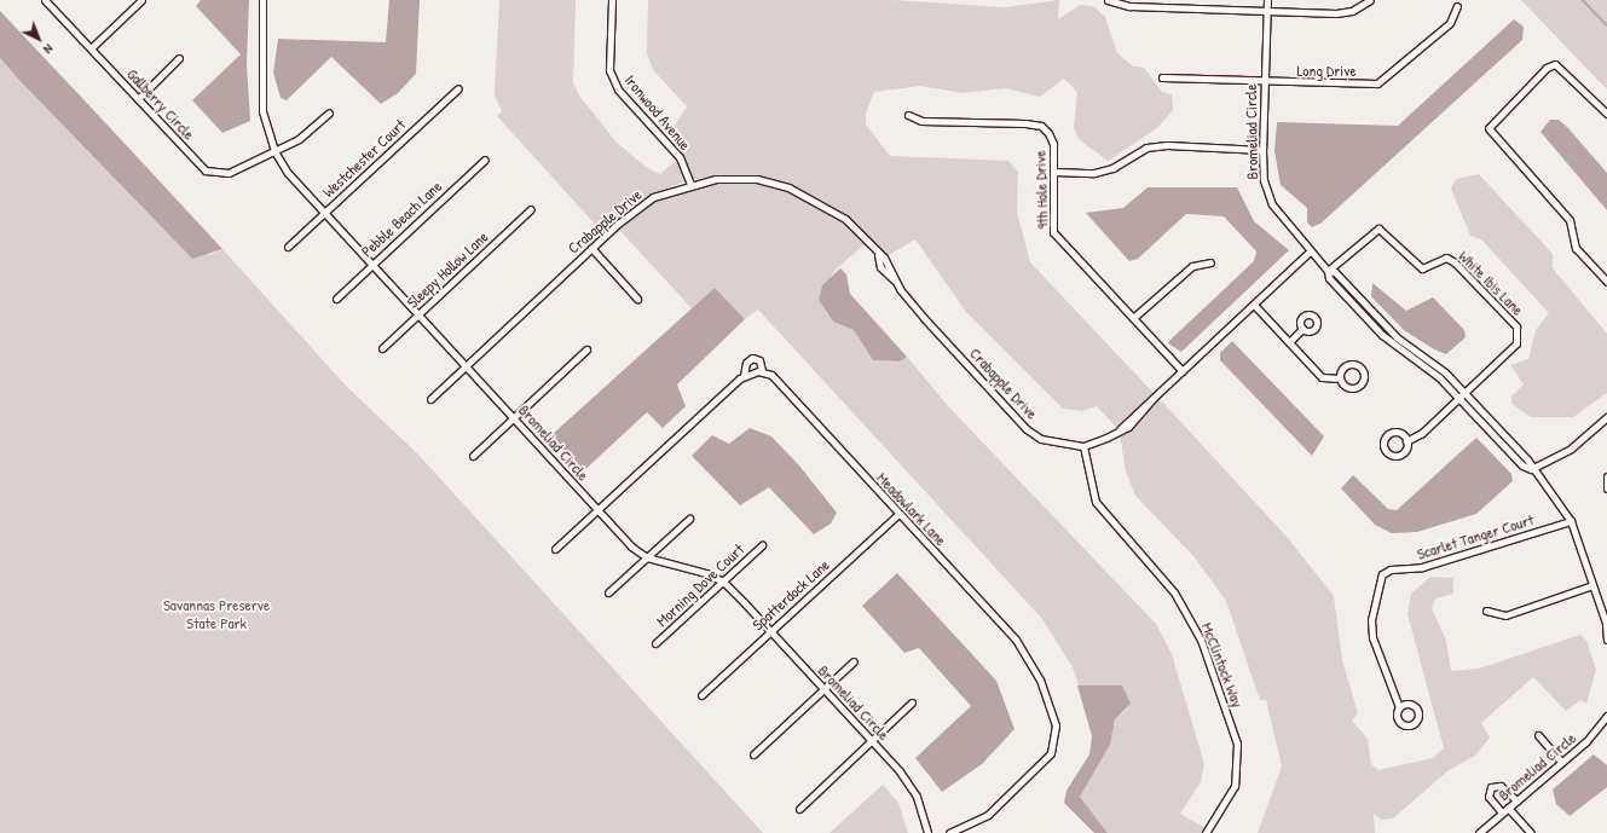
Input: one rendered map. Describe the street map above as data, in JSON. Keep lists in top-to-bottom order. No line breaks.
{"streets":{"street":["Long Drive","Gallberry Circle","Ironwood Avenue","Bromeliad Circle","Westchester Court","9th Hole Drive","Pebble Beach Lane","Crabapple Drive","Sleepy Hollow Lane","White Ibis Lane","Meadowlark Lane","Scarlet Tanger Court","Morning Dove Court","Spatterdock Lane","McClintock Way"]},"crossings":[["Long Drive","Bromeliad Circle"],["Gallberry Circle","Bromeliad Circle"],["Ironwood Avenue","Crabapple Drive"],["Bromeliad Circle","Westchester Court"],["Bromeliad Circle","Pebble Beach Lane"],["Bromeliad Circle","Crabapple Drive"],["Bromeliad Circle","Sleepy Hollow Lane"],["Bromeliad Circle","White Ibis Lane"],["Bromeliad Circle","Scarlet Tanger Court"],["Bromeliad Circle","Morning Dove Court"],["Bromeliad Circle","Spatterdock Lane"],["Crabapple Drive","McClintock Way"],["Meadowlark Lane","Spatterdock Lane"]],"parks":["Savannas Preserve State Park"],"north":"bottom right"}
